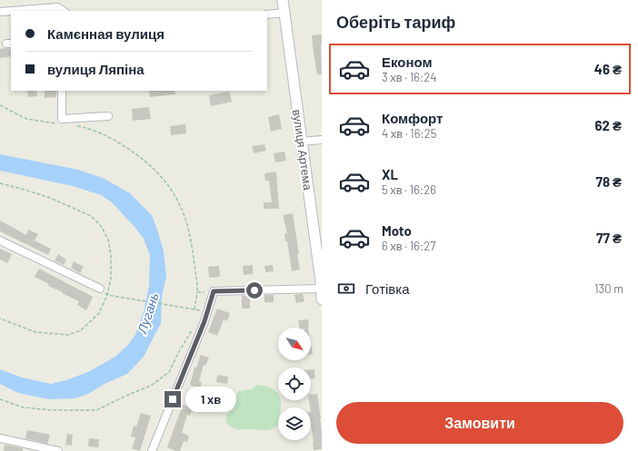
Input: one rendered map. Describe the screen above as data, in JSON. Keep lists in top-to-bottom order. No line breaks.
{"streets":{"street":["вулиця Артема"]},"water":["Лугань"],"north":"bottom right","page":{"heading":"Оберіть тариф","banner":["Камєнная вулиця","вулиця Ляпіна"],"list":[{"name":"Економ","note":"3 хв · 16:24","value":"46 ₴"},{"name":"Комфорт","note":"4 хв · 16:25","value":"62 ₴"},{"name":"XL","note":"5 хв · 16:26","value":"78 ₴"},{"name":"Moto","note":"6 хв · 16:27","value":"77 ₴"}],"pay":["Готівка","130 m"],"bubble":"1 хв","buttons":"Замовити"}}
